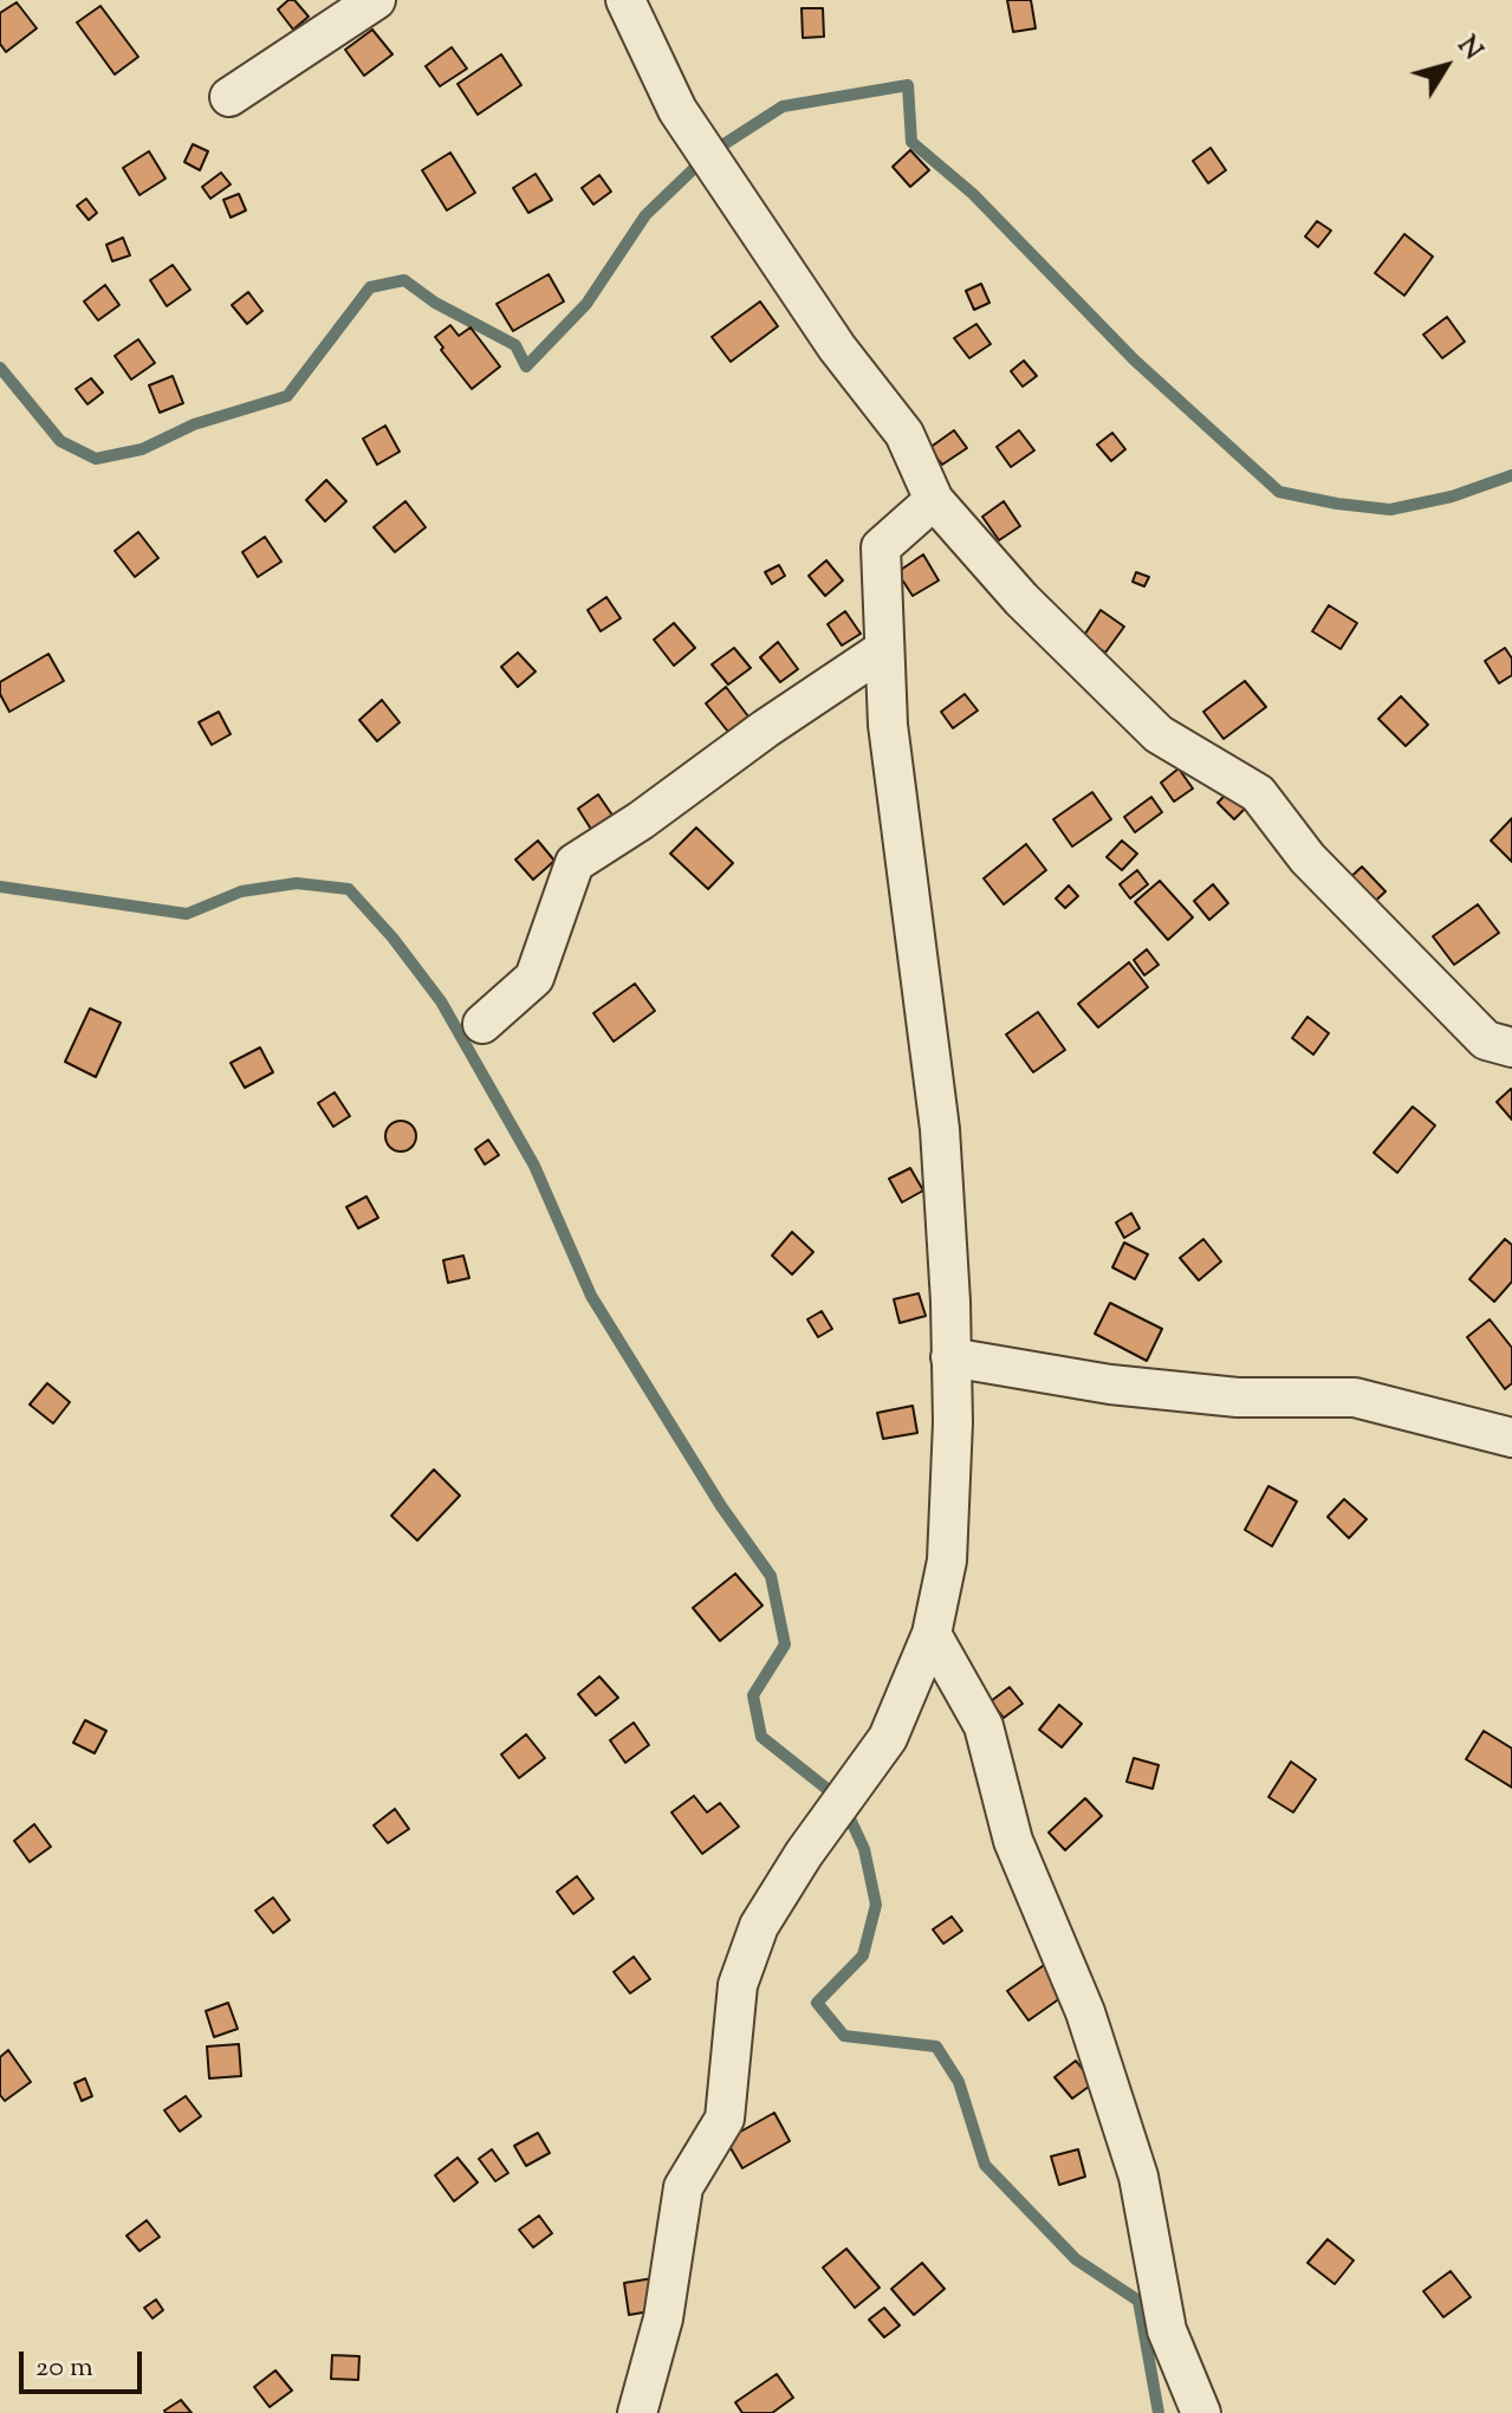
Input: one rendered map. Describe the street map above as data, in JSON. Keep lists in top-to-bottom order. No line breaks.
{"scale_bar":"20 m","north":"top right"}
